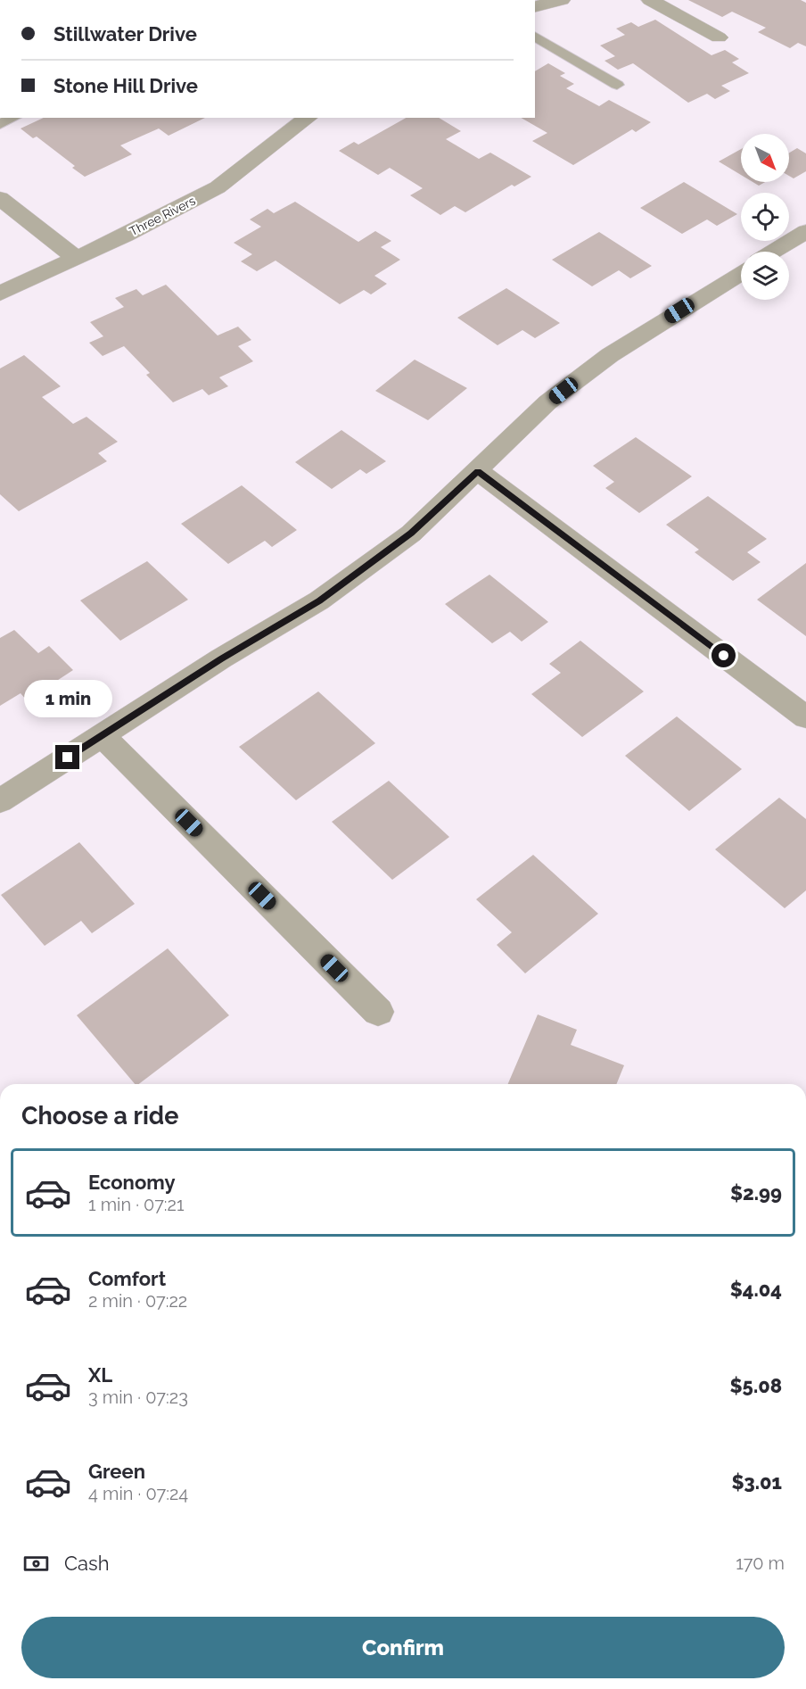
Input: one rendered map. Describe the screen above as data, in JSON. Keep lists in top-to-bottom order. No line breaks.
{"streets":{"street":["Three Rivers"]},"north":"bottom right","page":{"banner":["Stillwater Drive","Stone Hill Drive"],"bubble":"1 min","heading":"Choose a ride","list":[{"name":"Economy","note":"1 min · 07:21","value":"$2.99"},{"name":"Comfort","note":"2 min · 07:22","value":"$4.04"},{"name":"XL","note":"3 min · 07:23","value":"$5.08"},{"name":"Green","note":"4 min · 07:24","value":"$3.01"}],"pay":["Cash","170 m"],"buttons":"Confirm"}}
